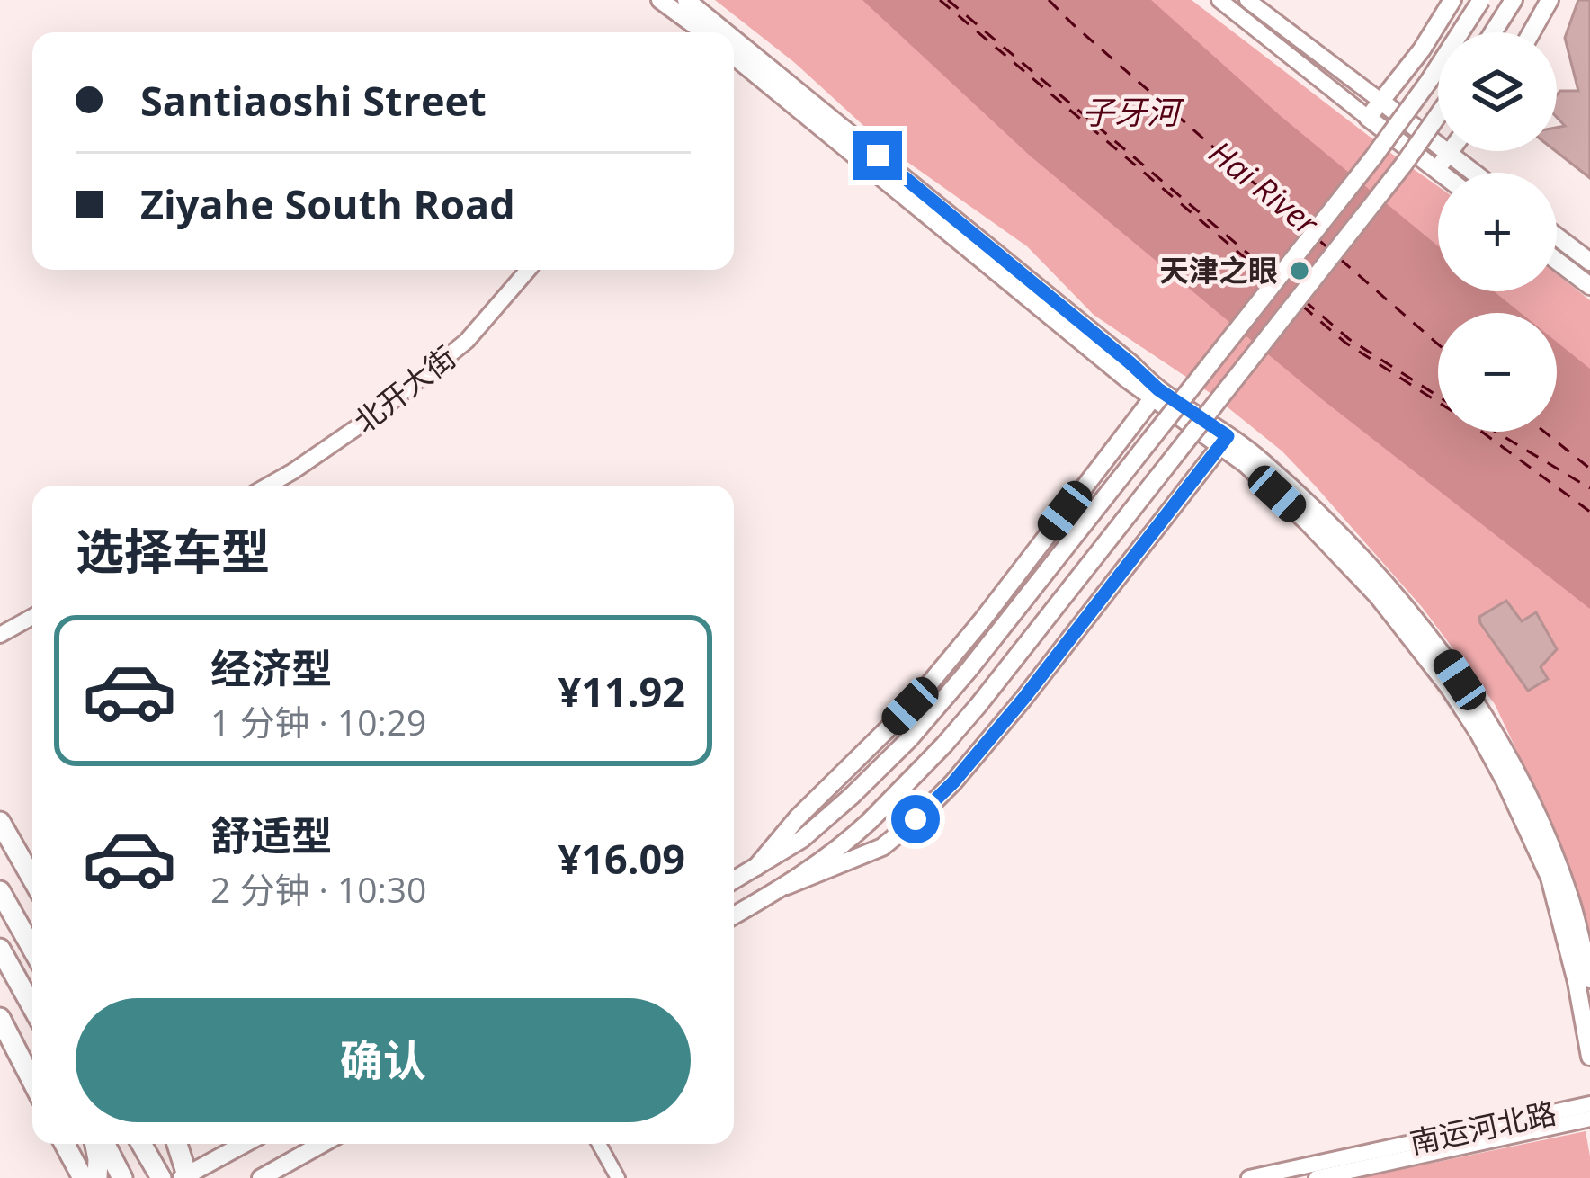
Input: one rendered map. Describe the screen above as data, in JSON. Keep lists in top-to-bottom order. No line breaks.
{"streets":{"street":["北开大街","南运河北路"]},"water":["子牙河","Hai River"],"places":["天津之眼"],"page":{"map_buttons":["+","−"],"banner":["Santiaoshi Street","Ziyahe South Road"],"heading":"选择车型","list":[{"name":"经济型","note":"1 分钟 · 10:29","value":"¥11.92"},{"name":"舒适型","note":"2 分钟 · 10:30","value":"¥16.09"}],"buttons":"确认"}}
